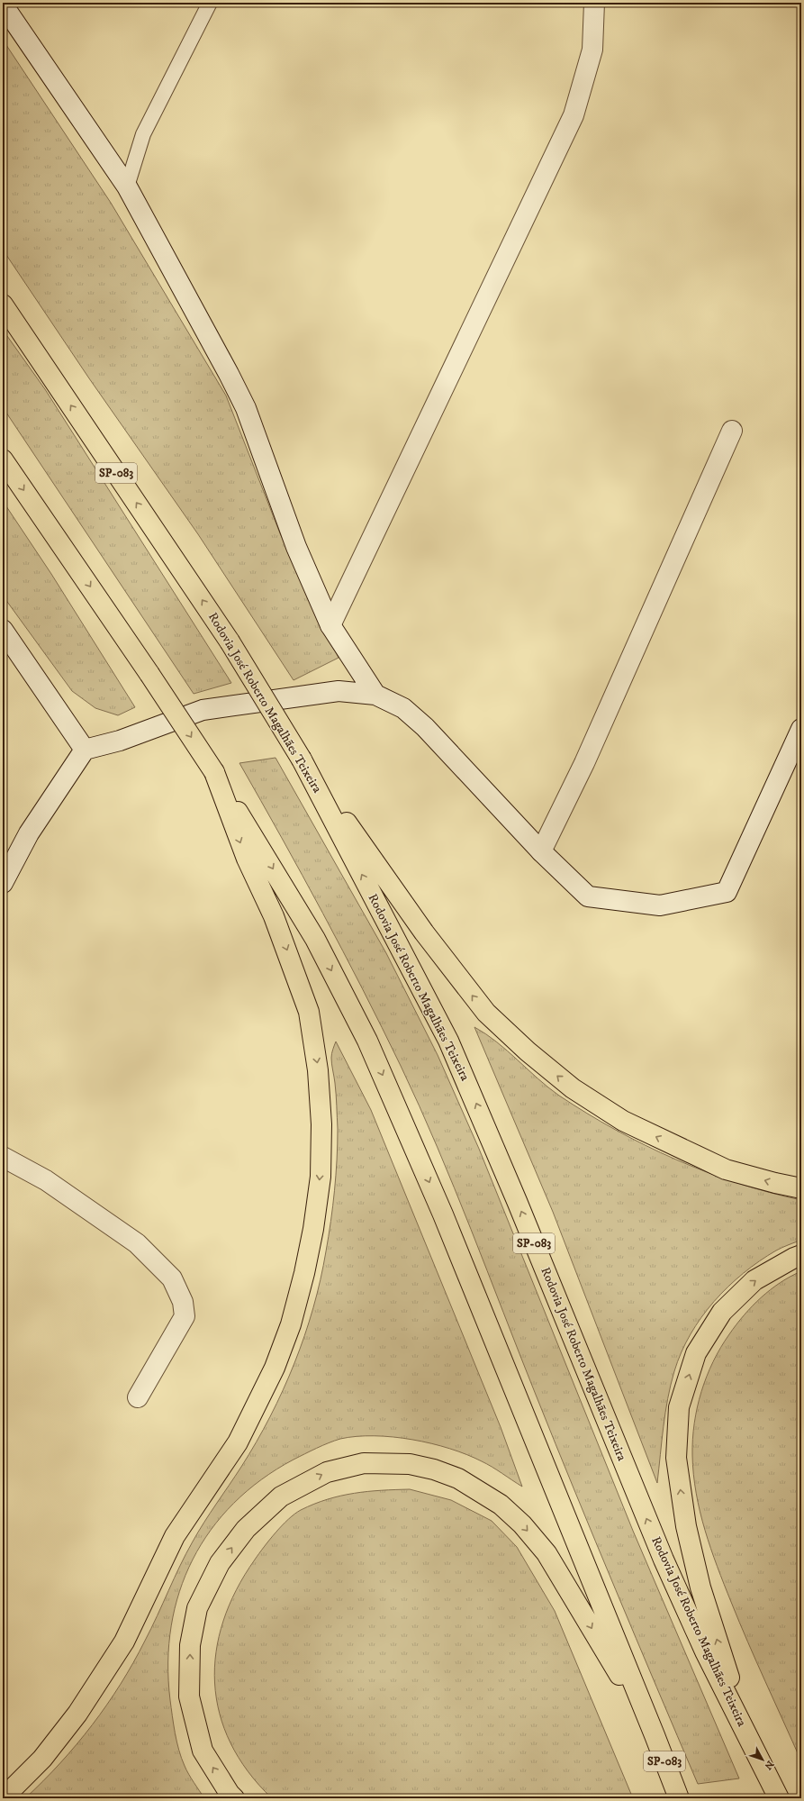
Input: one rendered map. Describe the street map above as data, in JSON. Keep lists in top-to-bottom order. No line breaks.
{"streets":{"highway":["SP-083","Rodovia José Roberto Magalhães Teixeira"]},"north":"bottom right"}
